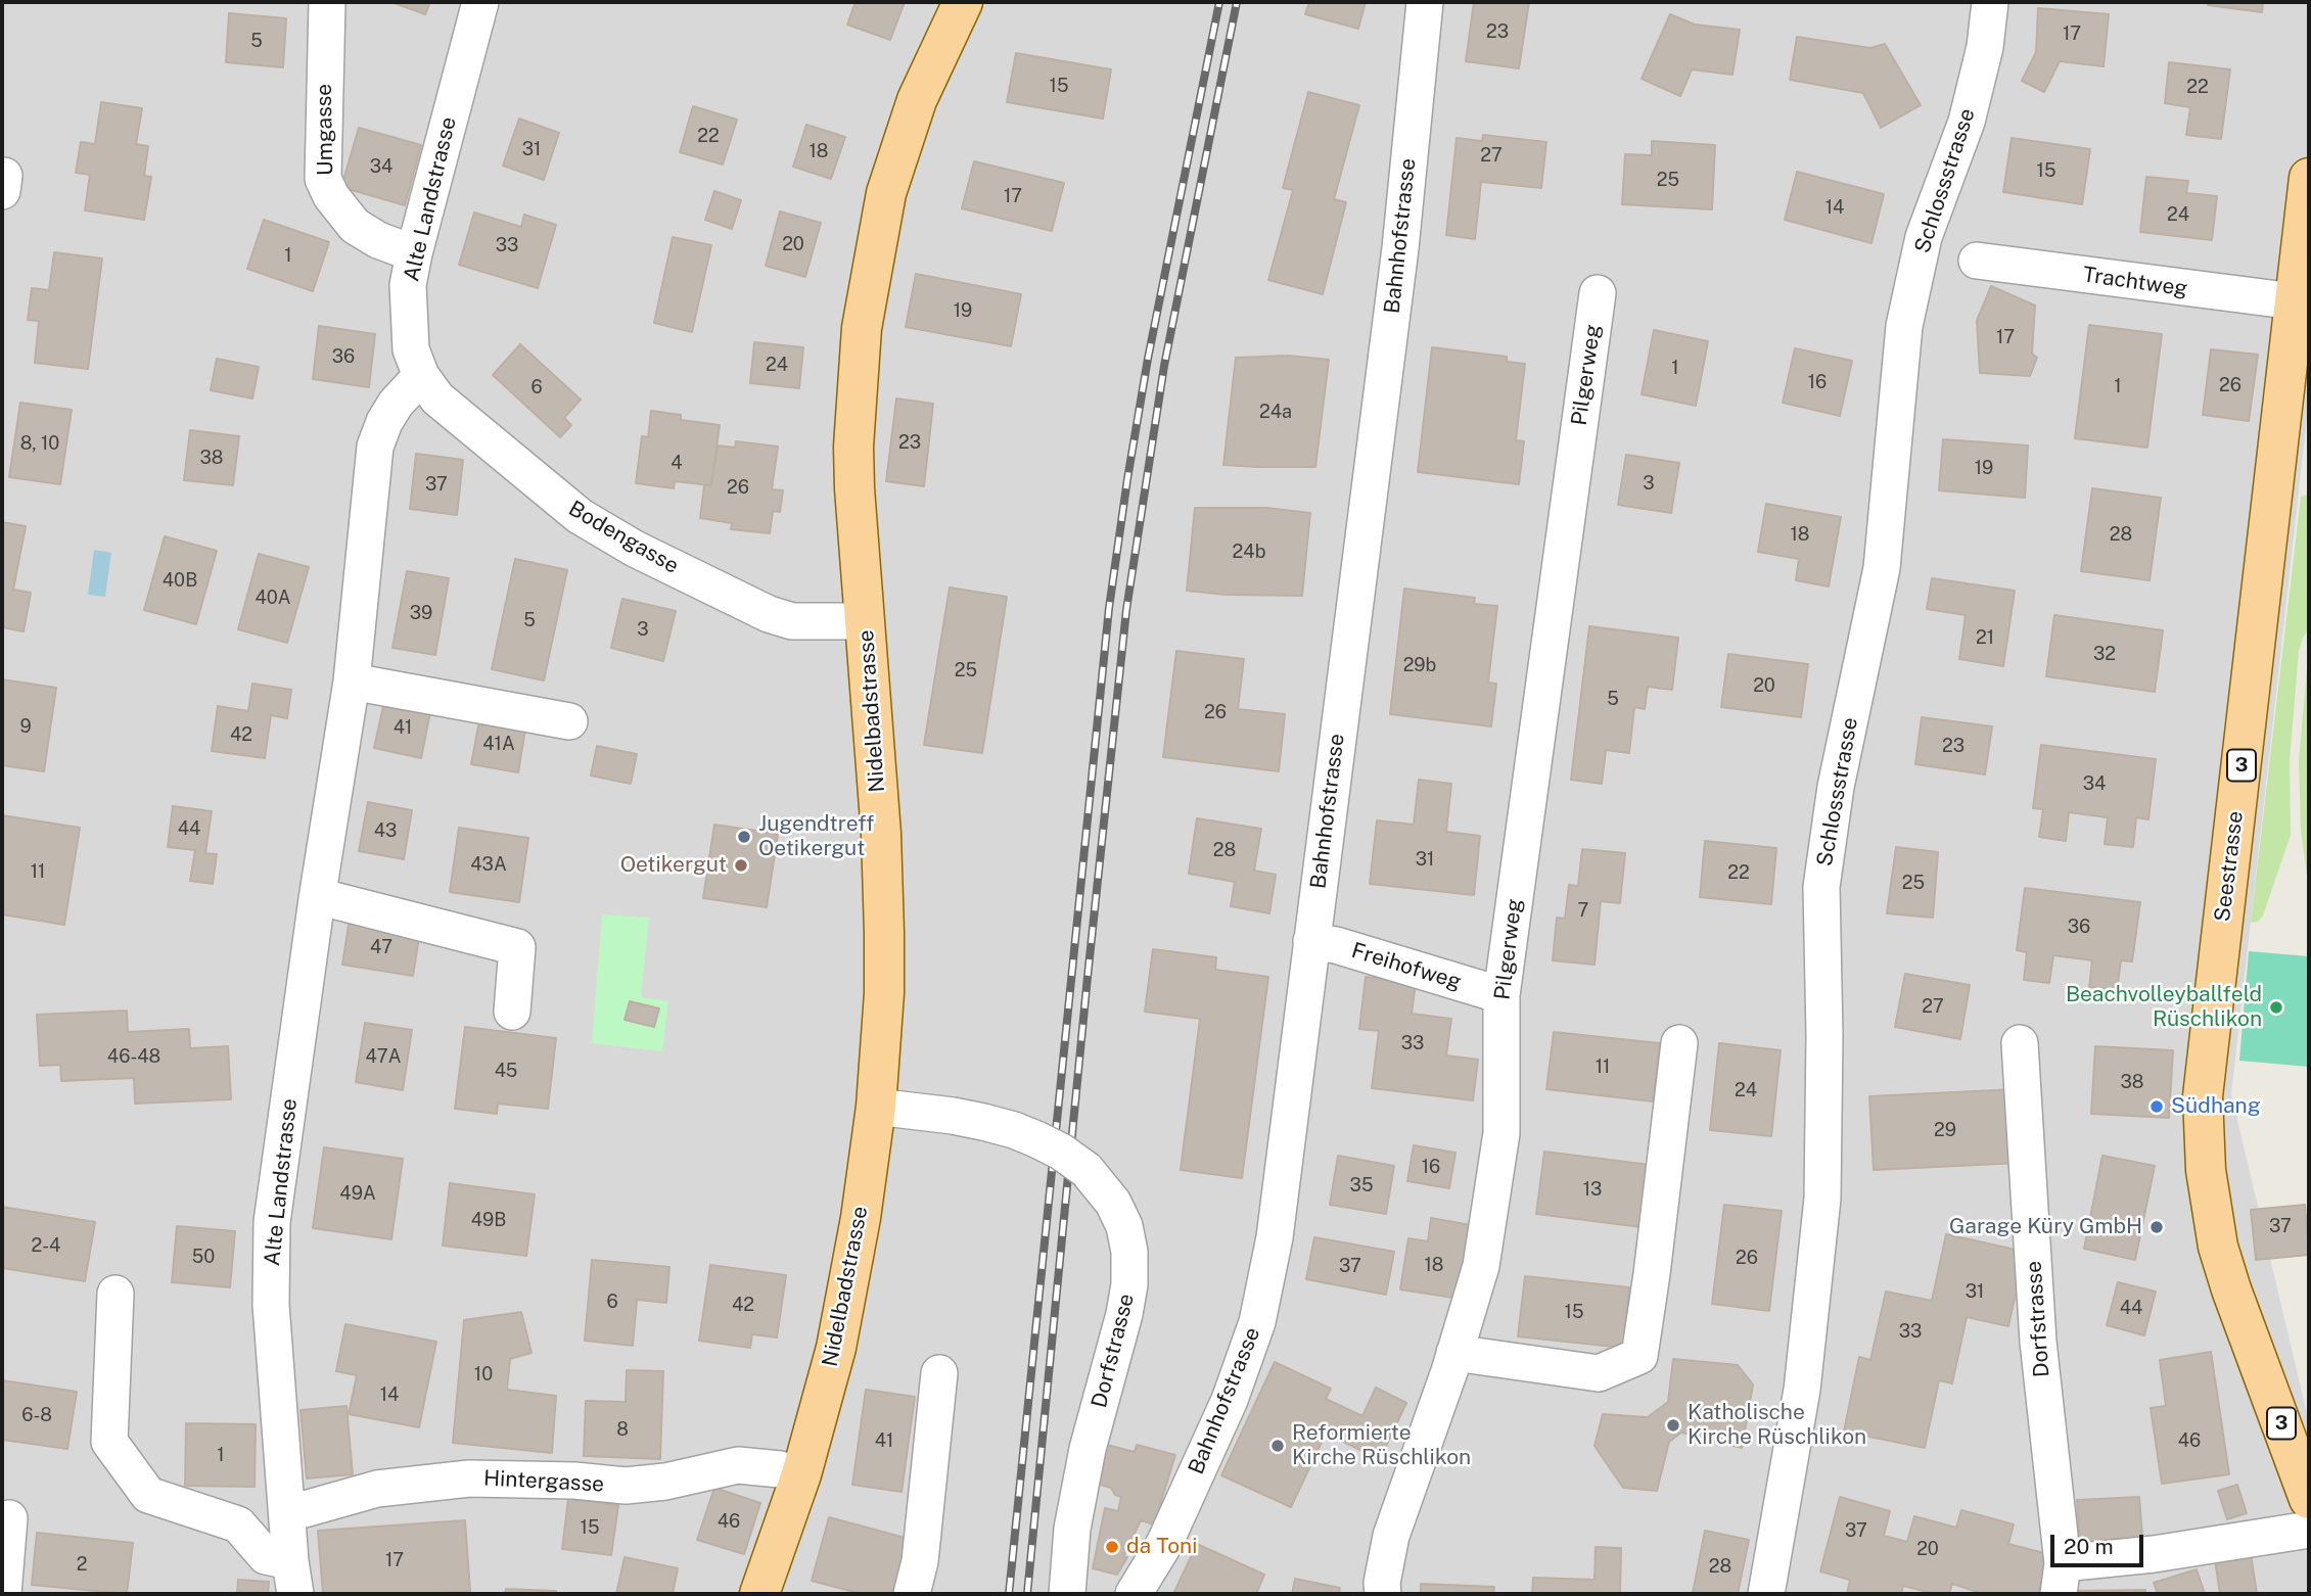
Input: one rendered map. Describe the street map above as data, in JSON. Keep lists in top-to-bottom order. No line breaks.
{"streets":{"main road":["Nidelbadstrasse","3","Seestrasse"],"street":["Umgasse","Schlossstrasse","Alte Landstrasse","Bahnhofstrasse","Trachtweg","Pilgerweg","Bodengasse","Freihofweg","Dorfstrasse","Hintergasse"]},"crossings":[["Umgasse","Alte Landstrasse"],["Alte Landstrasse","Bodengasse"],["Alte Landstrasse","Hintergasse"],["Bahnhofstrasse","Freihofweg"],["Trachtweg","Seestrasse"],["Pilgerweg","Freihofweg"],["Bodengasse","Nidelbadstrasse"],["Nidelbadstrasse","Dorfstrasse"],["Nidelbadstrasse","Hintergasse"]],"places":["Jugendtreff Oetikergut","Oetikergut","Beachvolleyballfeld Rüschlikon","Südhang","Garage Küry GmbH","Katholische Kirche Rüschlikon","Reformierte Kirche Rüschlikon","da Toni"],"house_numbers":["23","17","5","15","22","22","31","18","27","34","15","25","17","14","24","20","33","1","19","17","36","24","1","16","26","1","6","24a","23","8, 10","38","4","19","3","37","26","18","28","24b","40B","40A","39","5","3","21","32","29b","25","20","5","26","9","41","42","41A","23","34","44","43","28","31","43A","11","22","25","7","36","47","27","33","46-48","47A","11","45","38","24","29","16","35","13","49A","49B","37","2-4","50","26","18","37","31","6","42","44","15","33","10","14","6-8","8","41","46","1","46","15","37","20","17","2","28"],"scale_bar":"20 m"}
